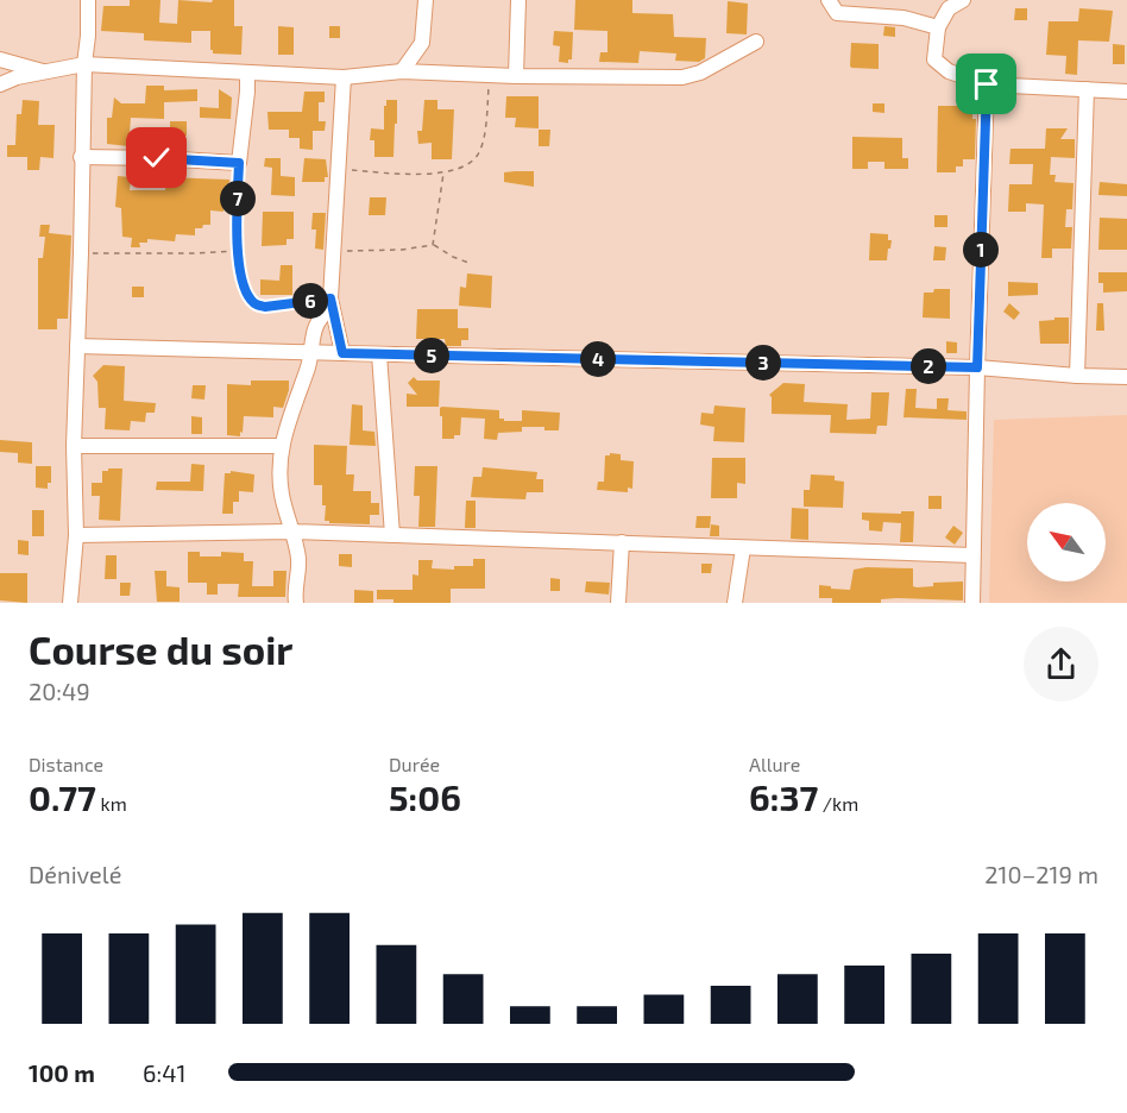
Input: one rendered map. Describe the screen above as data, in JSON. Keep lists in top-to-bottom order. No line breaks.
{"north":"top left","page":{"pins":["7","1","6","5","4","3","2"],"heading":["Course du soir","20:49"],"stats":[["Distance","0.77 km"],["Durée","5:06"],["Allure","6:37 /km"]],"chart":["Dénivelé","210–219 m"],"list":[{"name":"100 m","note":"6:41"}]}}
